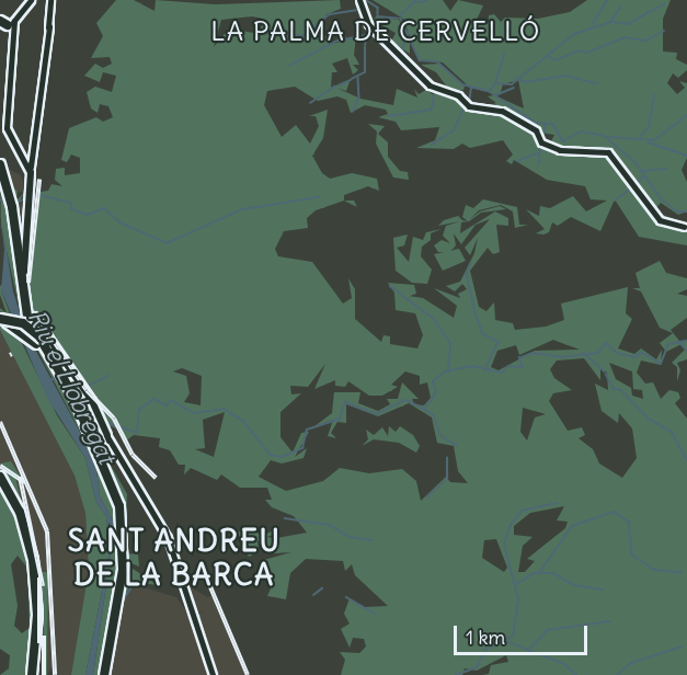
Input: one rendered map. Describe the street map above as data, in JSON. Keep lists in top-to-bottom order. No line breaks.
{"districts":["LA PALMA DE CERVELLÓ","SANT ANDREU DE LA BARCA"],"water":["Riu el Llobregat"],"scale_bar":"1 km"}
